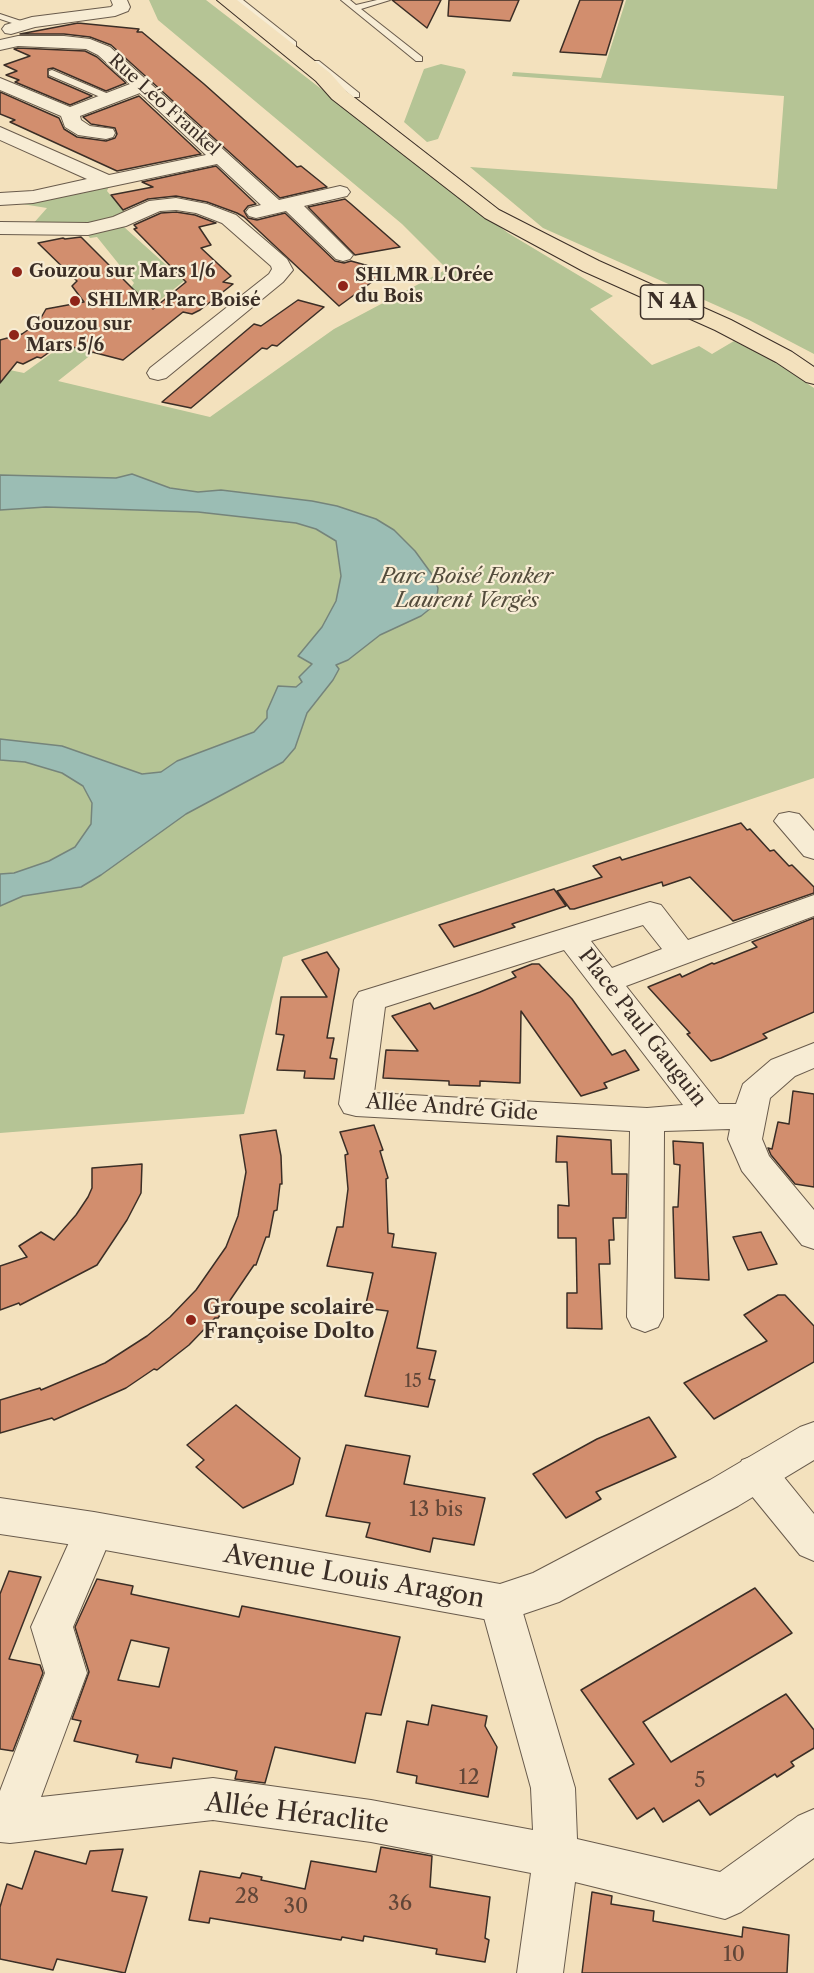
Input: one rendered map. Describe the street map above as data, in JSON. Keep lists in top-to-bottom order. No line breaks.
{"streets":{"main road":["N 4A"],"street":["Rue Léo Frankel","Place Paul Gauguin","Allée André Gide","Avenue Louis Aragon","Allée Héraclite"]},"crossings":[["Place Paul Gauguin","Allée André Gide"]],"parks":["Parc Boisé Fonker Laurent Vergès"],"places":["Gouzou sur Mars 1/6","SHLMR L'Orée du Bois","SHLMR Parc Boisé","Gouzou sur Mars 5/6","Groupe scolaire Françoise Dolto"],"house_numbers":["15","13 bis","12","5","28","36","30","10"]}
